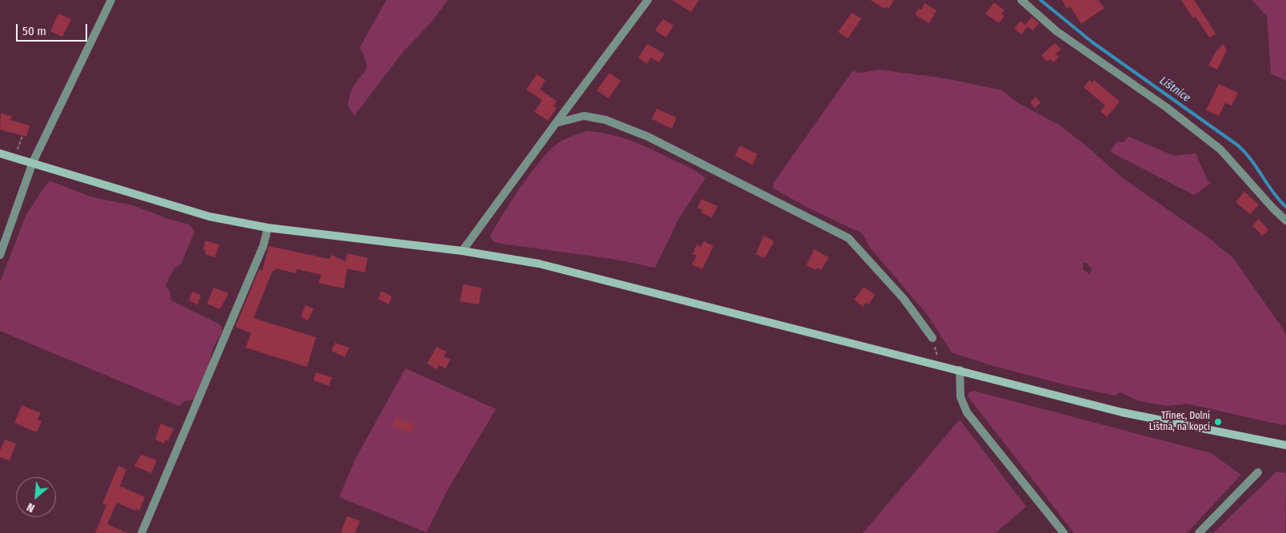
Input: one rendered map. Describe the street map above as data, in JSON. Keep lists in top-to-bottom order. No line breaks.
{"water":["Líštnice"],"places":["Třinec, Dolní Líštná, na kopci"],"scale_bar":"50 m","north":"bottom left"}
